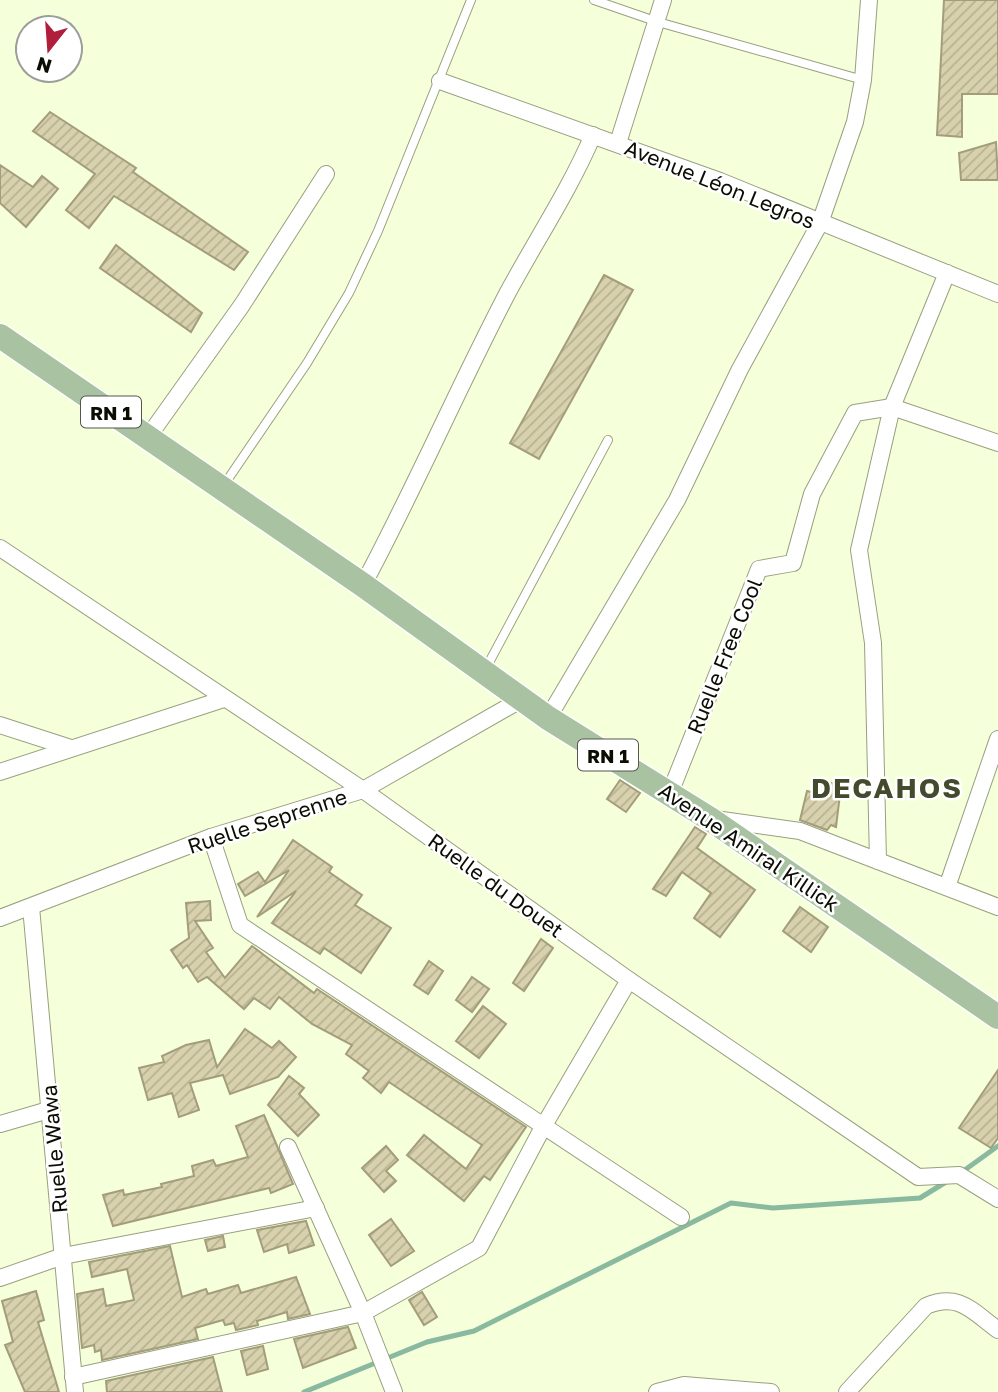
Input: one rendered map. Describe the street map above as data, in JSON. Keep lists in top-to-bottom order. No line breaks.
{"streets":{"main road":["RN 1","Avenue Amiral Killick"],"street":["Avenue Léon Legros","Ruelle Free Cool","Ruelle Seprenne","Ruelle du Douet","Ruelle Wawa"]},"crossings":[["RN 1","Avenue Amiral Killick"],["Ruelle Free Cool","Avenue Amiral Killick"],["Ruelle Seprenne","Avenue Amiral Killick"],["Ruelle Seprenne","Ruelle du Douet"],["Ruelle Seprenne","Ruelle Wawa"]],"districts":["DECAHOS"],"north":"bottom"}
